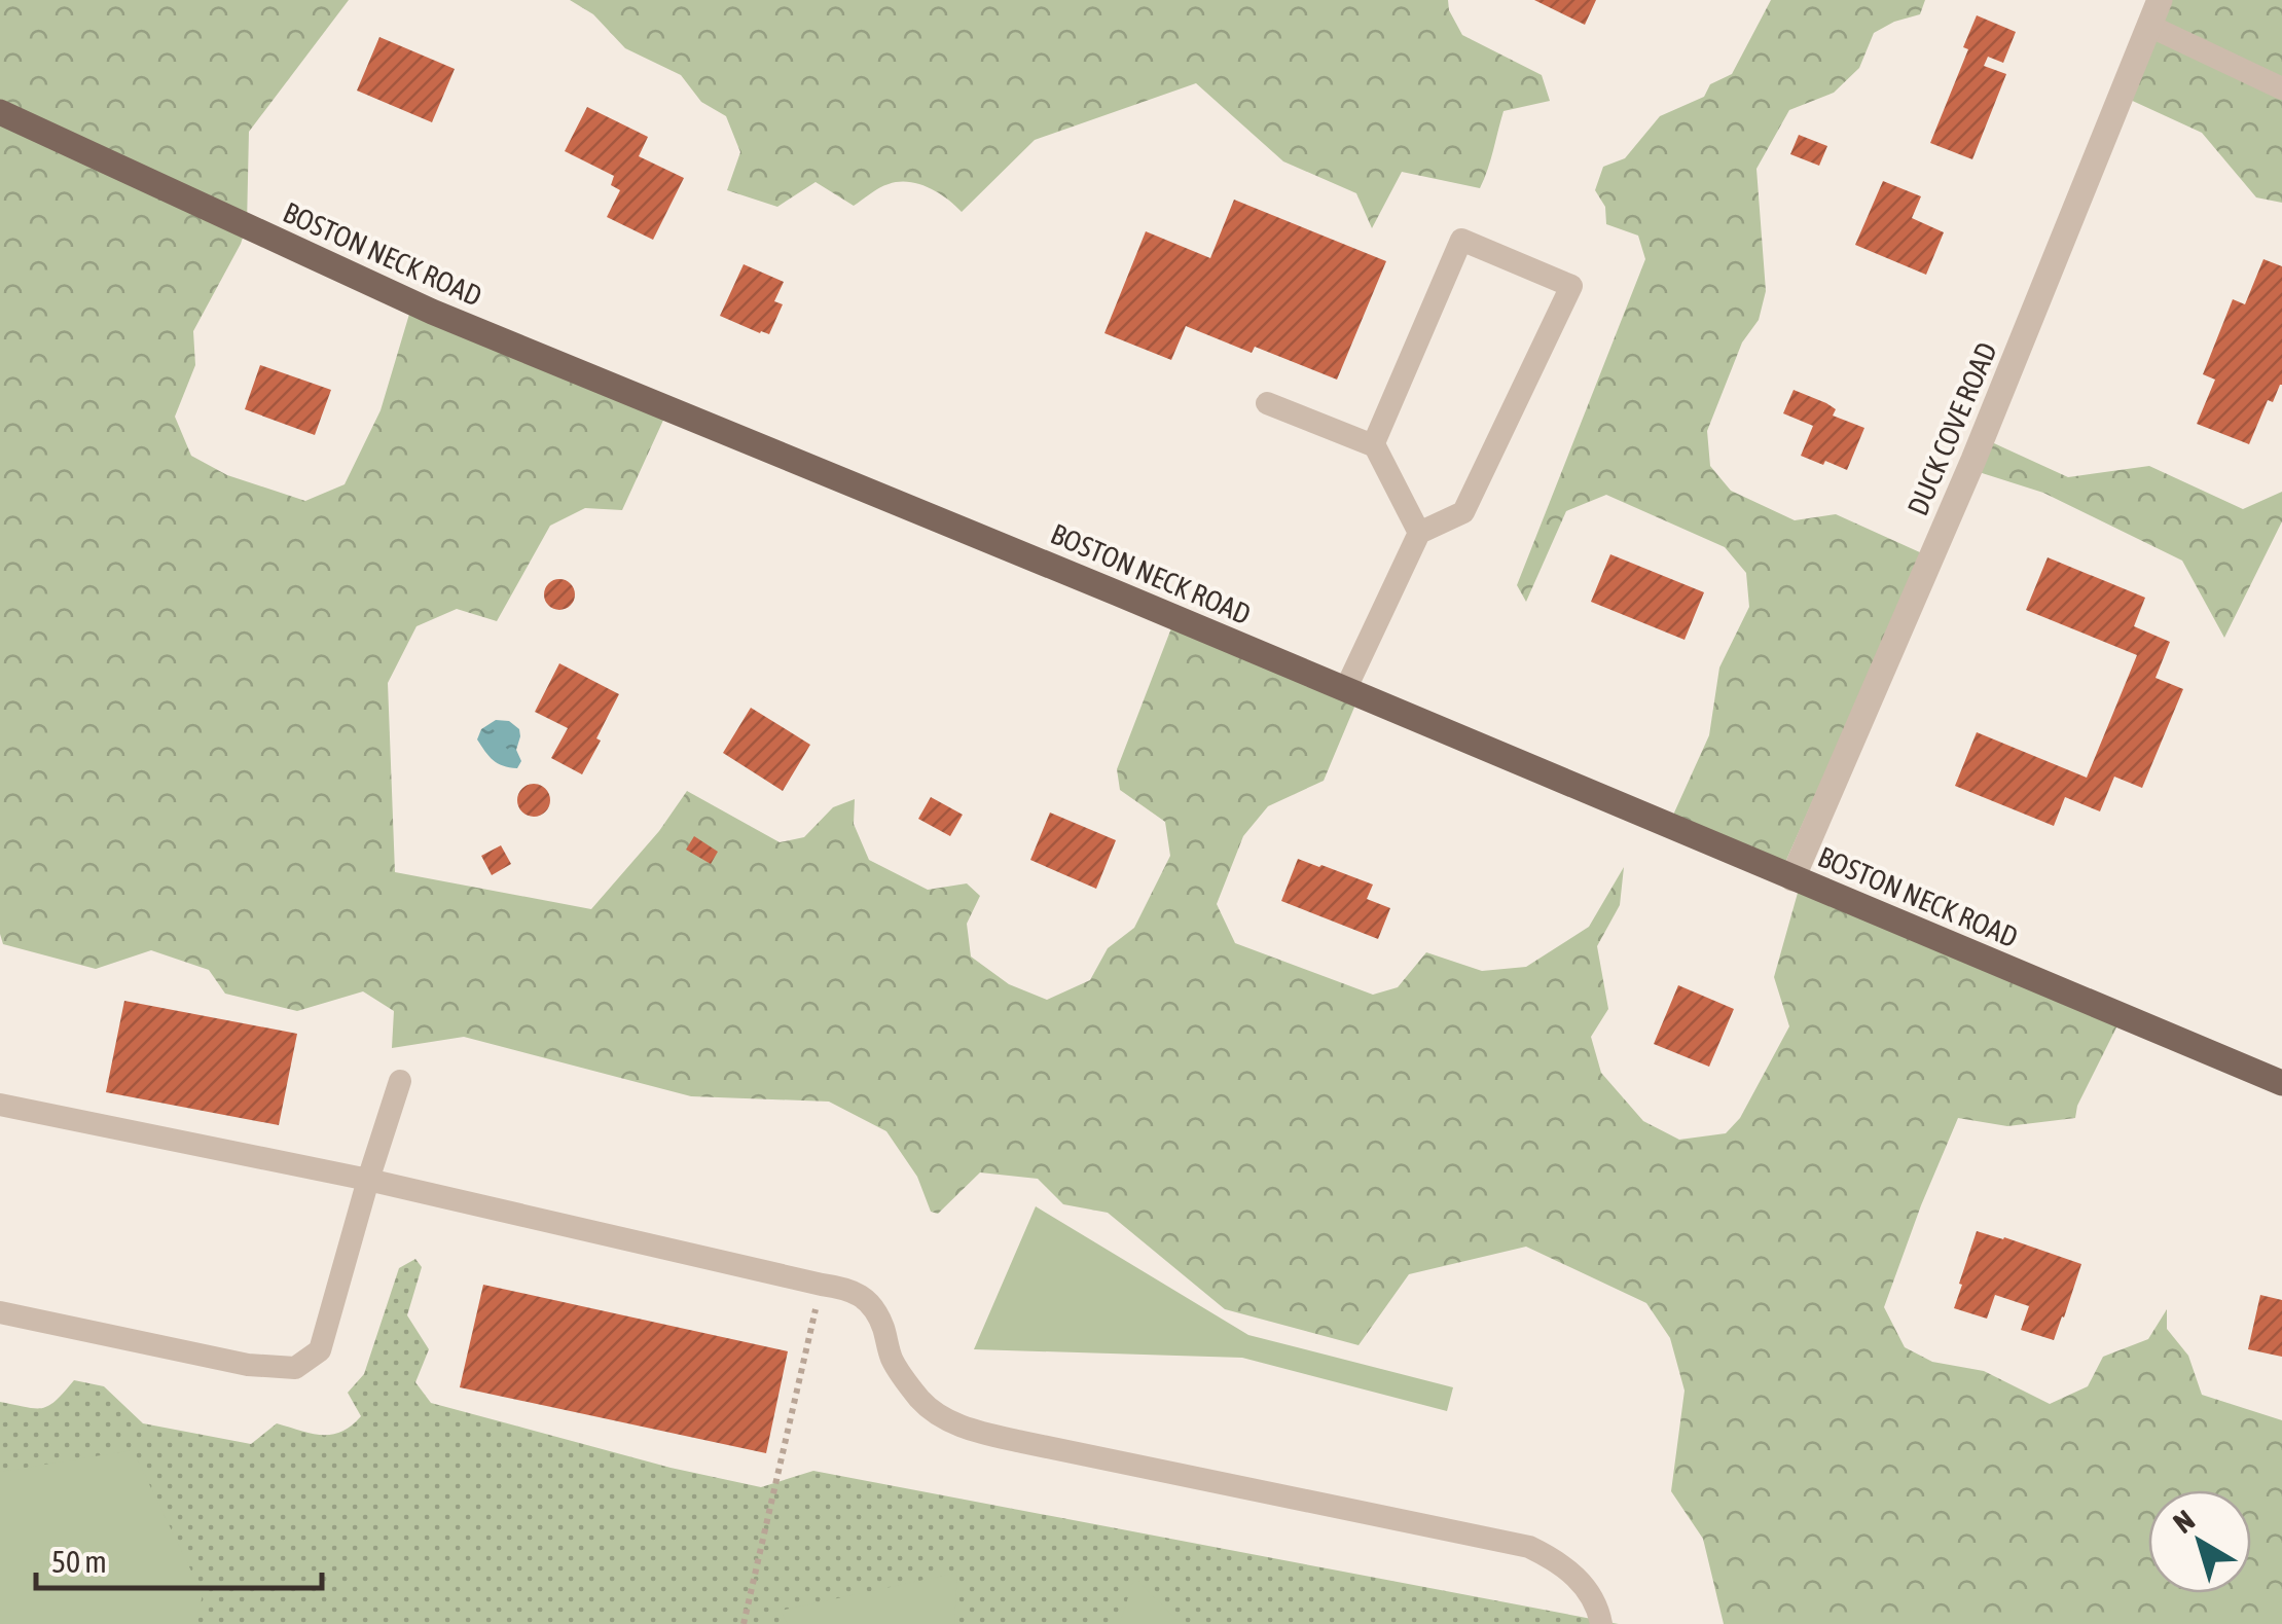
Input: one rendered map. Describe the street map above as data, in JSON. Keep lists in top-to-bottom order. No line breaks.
{"streets":{"main road":["BOSTON NECK ROAD"],"street":["DUCK COVE ROAD"]},"crossings":[["BOSTON NECK ROAD","DUCK COVE ROAD"]],"scale_bar":"50 m","north":"top left"}
